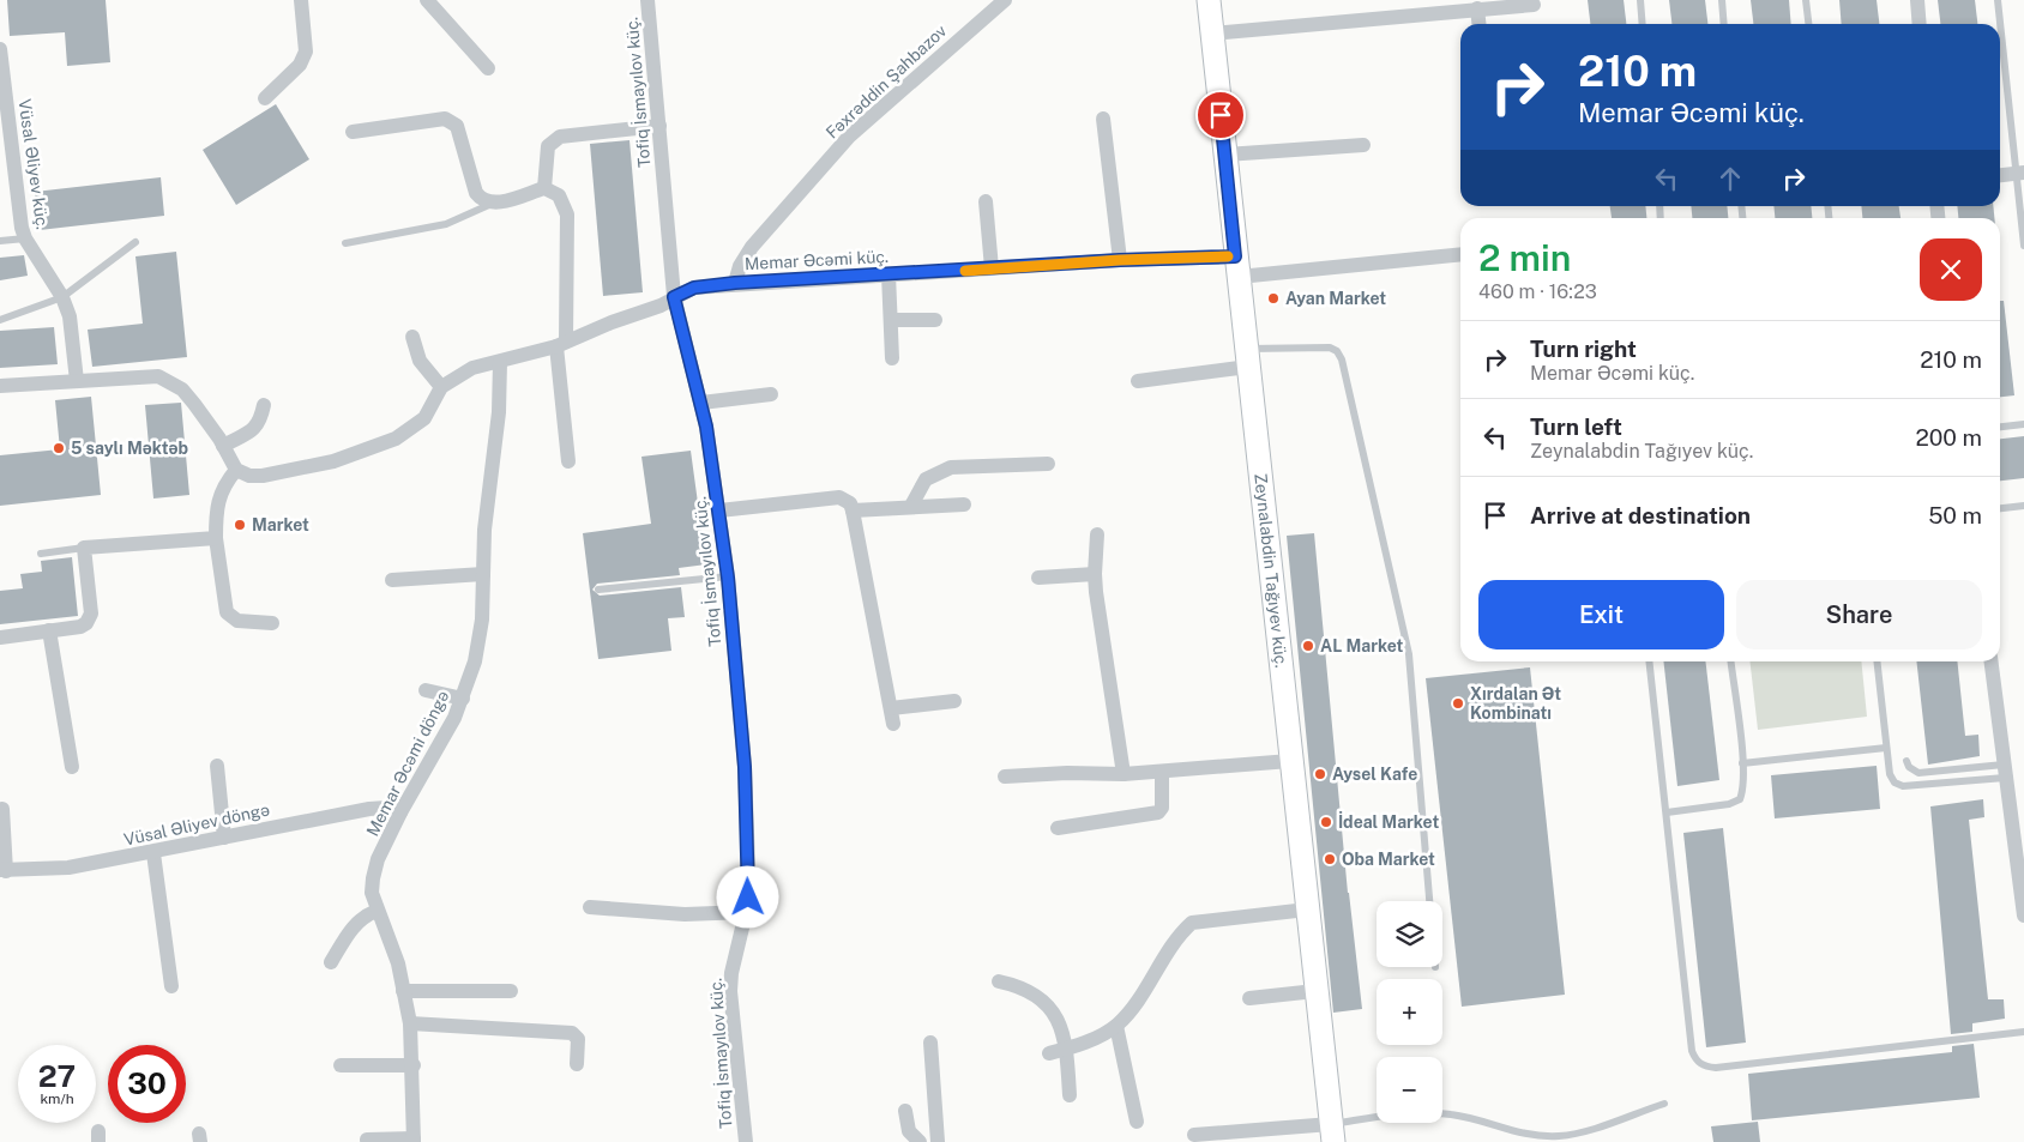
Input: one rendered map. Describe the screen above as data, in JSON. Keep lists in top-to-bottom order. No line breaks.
{"streets":{"street":["Fəxrəddin Şahbazov","Tofiq İsmayılov küç.","Vüsal Əliyev küç.","Memar Əcəmi küç.","Zeynalabdin Tağıyev küç.","Memar Əcəmi döngə","Vüsal Əliyev döngə"]},"crossings":[["Fəxrəddin Şahbazov","Memar Əcəmi küç."],["Tofiq İsmayılov küç.","Memar Əcəmi küç."],["Memar Əcəmi küç.","Zeynalabdin Tağıyev küç."],["Memar Əcəmi küç.","Memar Əcəmi döngə"],["Memar Əcəmi döngə","Vüsal Əliyev döngə"]],"places":["Ayan Market","5 saylı Məktəb","Market","AL Market","Xırdalan Ət Kombinatı","Aysel Kafe","İdeal Market","Oba Market"],"page":{"turn":["210 m","Memar Əcəmi küç."],"heading":["2 min","460 m · 16:23"],"list":[{"name":"Turn right","note":"Memar Əcəmi küç.","value":"210 m"},{"name":"Turn left","note":"Zeynalabdin Tağıyev küç.","value":"200 m"},{"name":"Arrive at destination","value":"50 m"}],"buttons":["Exit","Share"],"map_buttons":["+","−"],"speed":"27 km/h","limit":"30"}}
